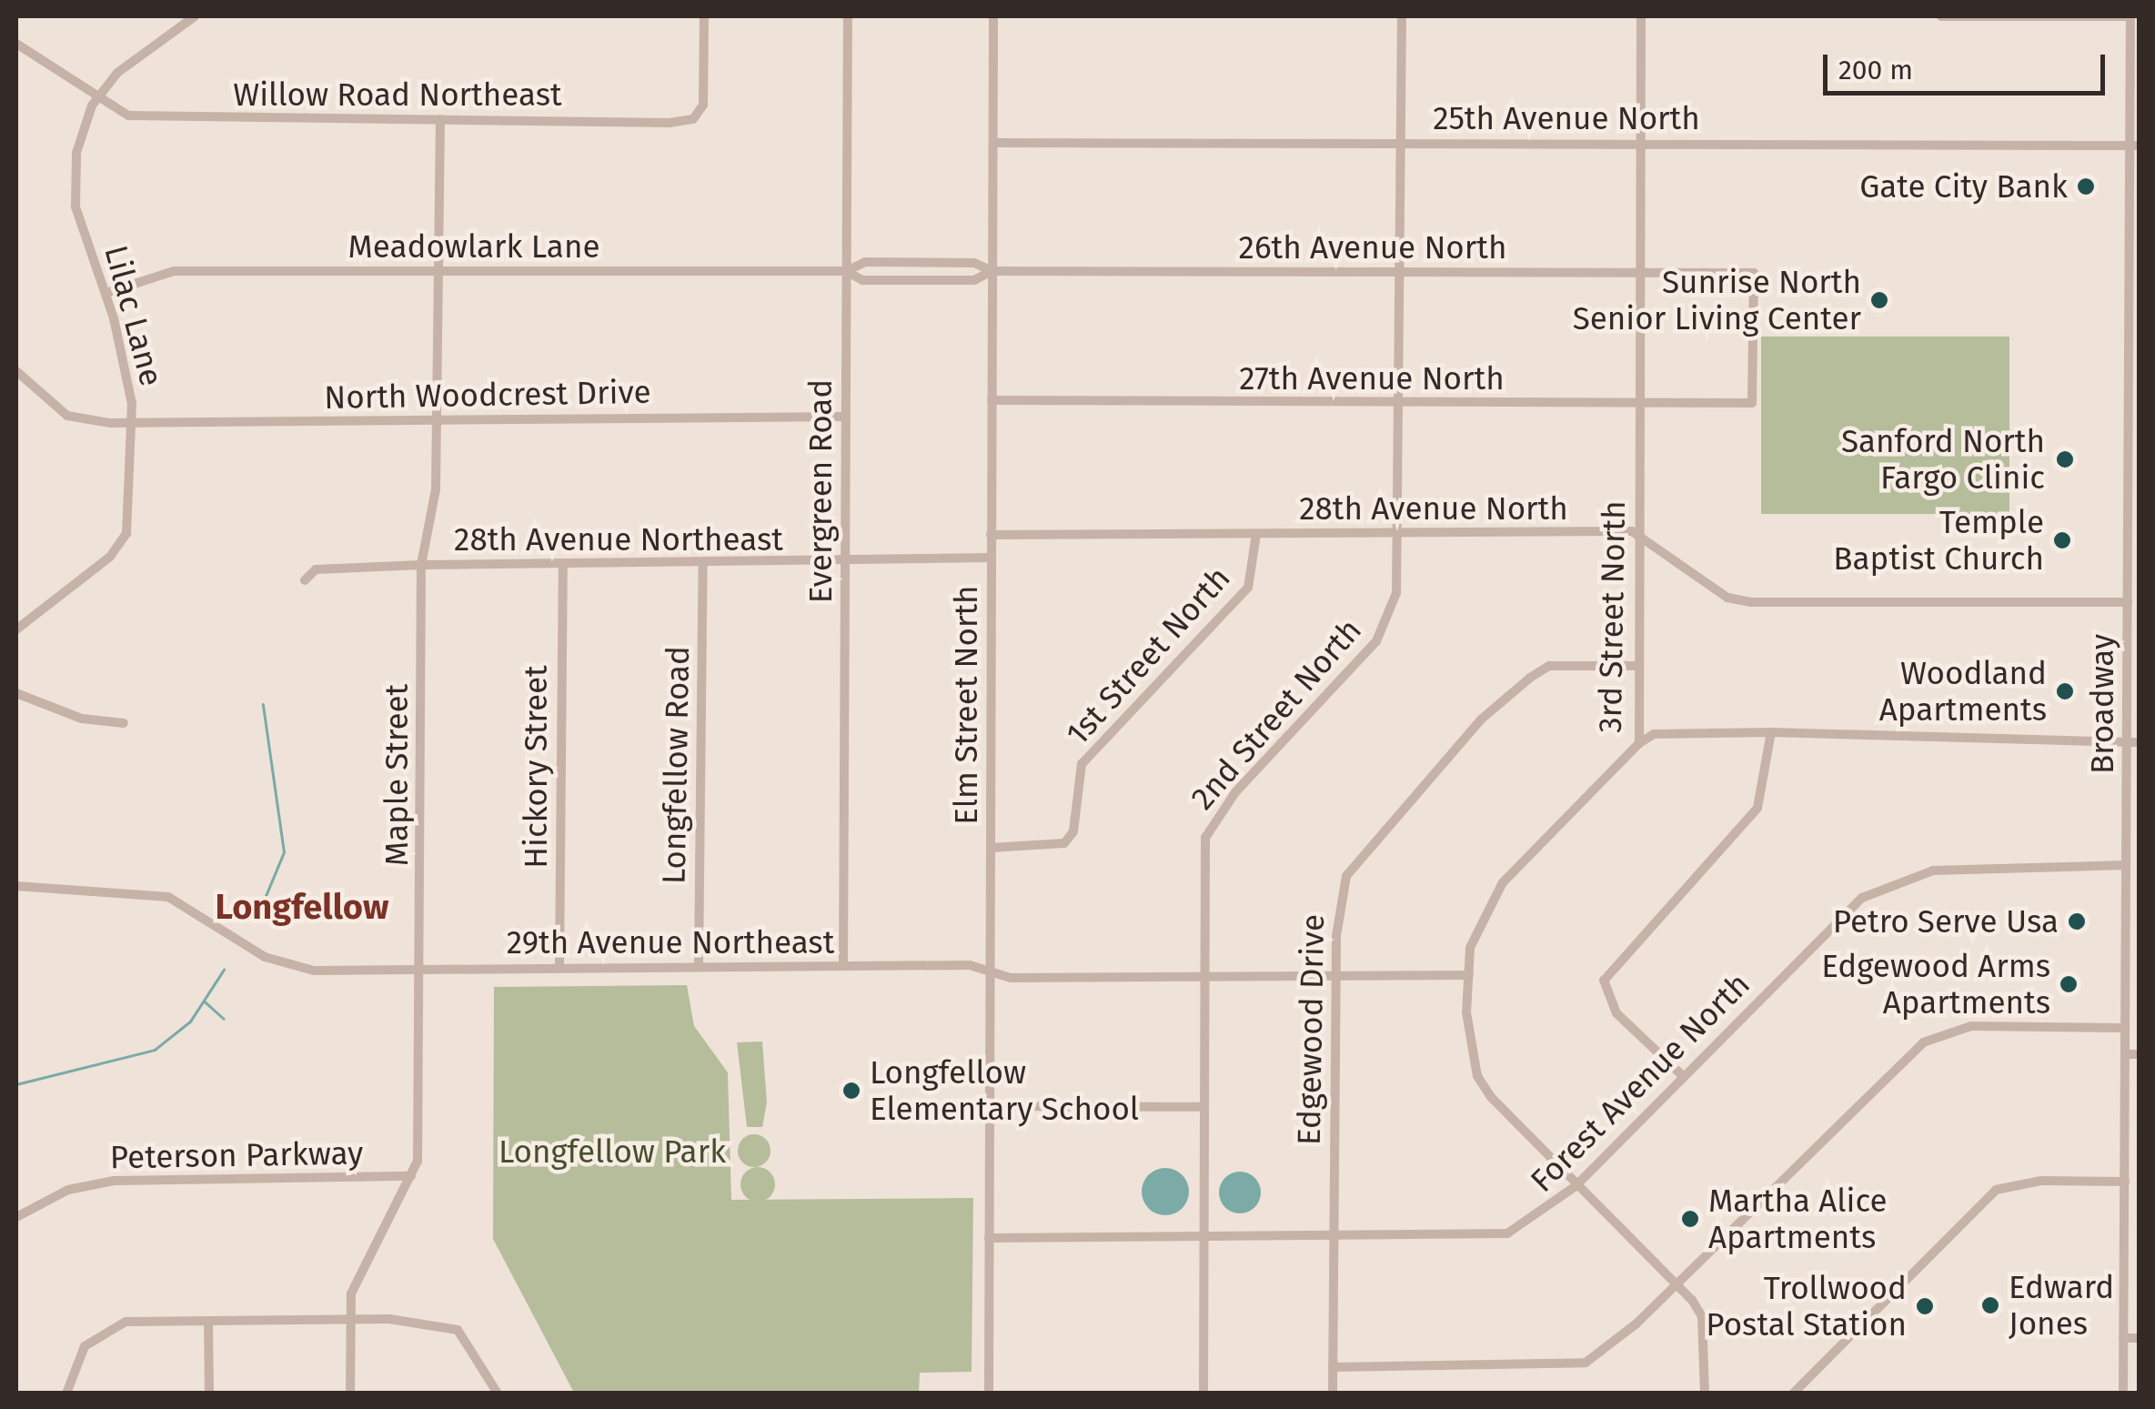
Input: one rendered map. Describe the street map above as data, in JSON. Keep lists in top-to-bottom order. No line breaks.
{"streets":{"street":["Willow Road Northeast","25th Avenue North","Meadowlark Lane","26th Avenue North","Lilac Lane","27th Avenue North","North Woodcrest Drive","Evergreen Road","28th Avenue North","28th Avenue Northeast","3rd Street North","1st Street North","Broadway","Elm Street North","2nd Street North","Longfellow Road","Hickory Street","Maple Street","29th Avenue Northeast","Edgewood Drive","Forest Avenue North","Peterson Parkway"]},"crossings":[["Willow Road Northeast","Lilac Lane"],["Willow Road Northeast","Maple Street"],["25th Avenue North","3rd Street North"],["25th Avenue North","Broadway"],["25th Avenue North","Elm Street North"],["25th Avenue North","2nd Street North"],["Meadowlark Lane","26th Avenue North"],["Meadowlark Lane","Lilac Lane"],["Meadowlark Lane","Evergreen Road"],["Meadowlark Lane","Elm Street North"],["Meadowlark Lane","Maple Street"],["26th Avenue North","27th Avenue North"],["26th Avenue North","3rd Street North"],["26th Avenue North","Elm Street North"],["26th Avenue North","2nd Street North"],["Lilac Lane","North Woodcrest Drive"],["27th Avenue North","3rd Street North"],["27th Avenue North","Elm Street North"],["27th Avenue North","2nd Street North"],["North Woodcrest Drive","Evergreen Road"],["North Woodcrest Drive","Maple Street"],["Evergreen Road","28th Avenue Northeast"],["Evergreen Road","29th Avenue Northeast"],["28th Avenue North","3rd Street North"],["28th Avenue North","1st Street North"],["28th Avenue North","Elm Street North"],["28th Avenue North","2nd Street North"],["28th Avenue Northeast","Elm Street North"],["28th Avenue Northeast","Longfellow Road"],["28th Avenue Northeast","Hickory Street"],["28th Avenue Northeast","Maple Street"],["3rd Street North","29th Avenue Northeast"],["3rd Street North","Edgewood Drive"],["3rd Street North","Forest Avenue North"],["1st Street North","Elm Street North"],["Broadway","Forest Avenue North"],["Elm Street North","29th Avenue Northeast"],["Elm Street North","Forest Avenue North"],["2nd Street North","29th Avenue Northeast"],["2nd Street North","Forest Avenue North"],["Longfellow Road","29th Avenue Northeast"],["Hickory Street","29th Avenue Northeast"],["Maple Street","29th Avenue Northeast"],["Maple Street","Peterson Parkway"],["29th Avenue Northeast","Edgewood Drive"],["Edgewood Drive","Forest Avenue North"]],"districts":["Longfellow"],"parks":["Longfellow Park"],"places":["Gate City Bank","Sunrise North Senior Living Center","Sanford North Fargo Clinic","Temple Baptist Church","Woodland Apartments","Petro Serve Usa","Edgewood Arms Apartments","Longfellow Elementary School","Martha Alice Apartments","Edward Jones","Trollwood Postal Station"],"scale_bar":"200 m"}
